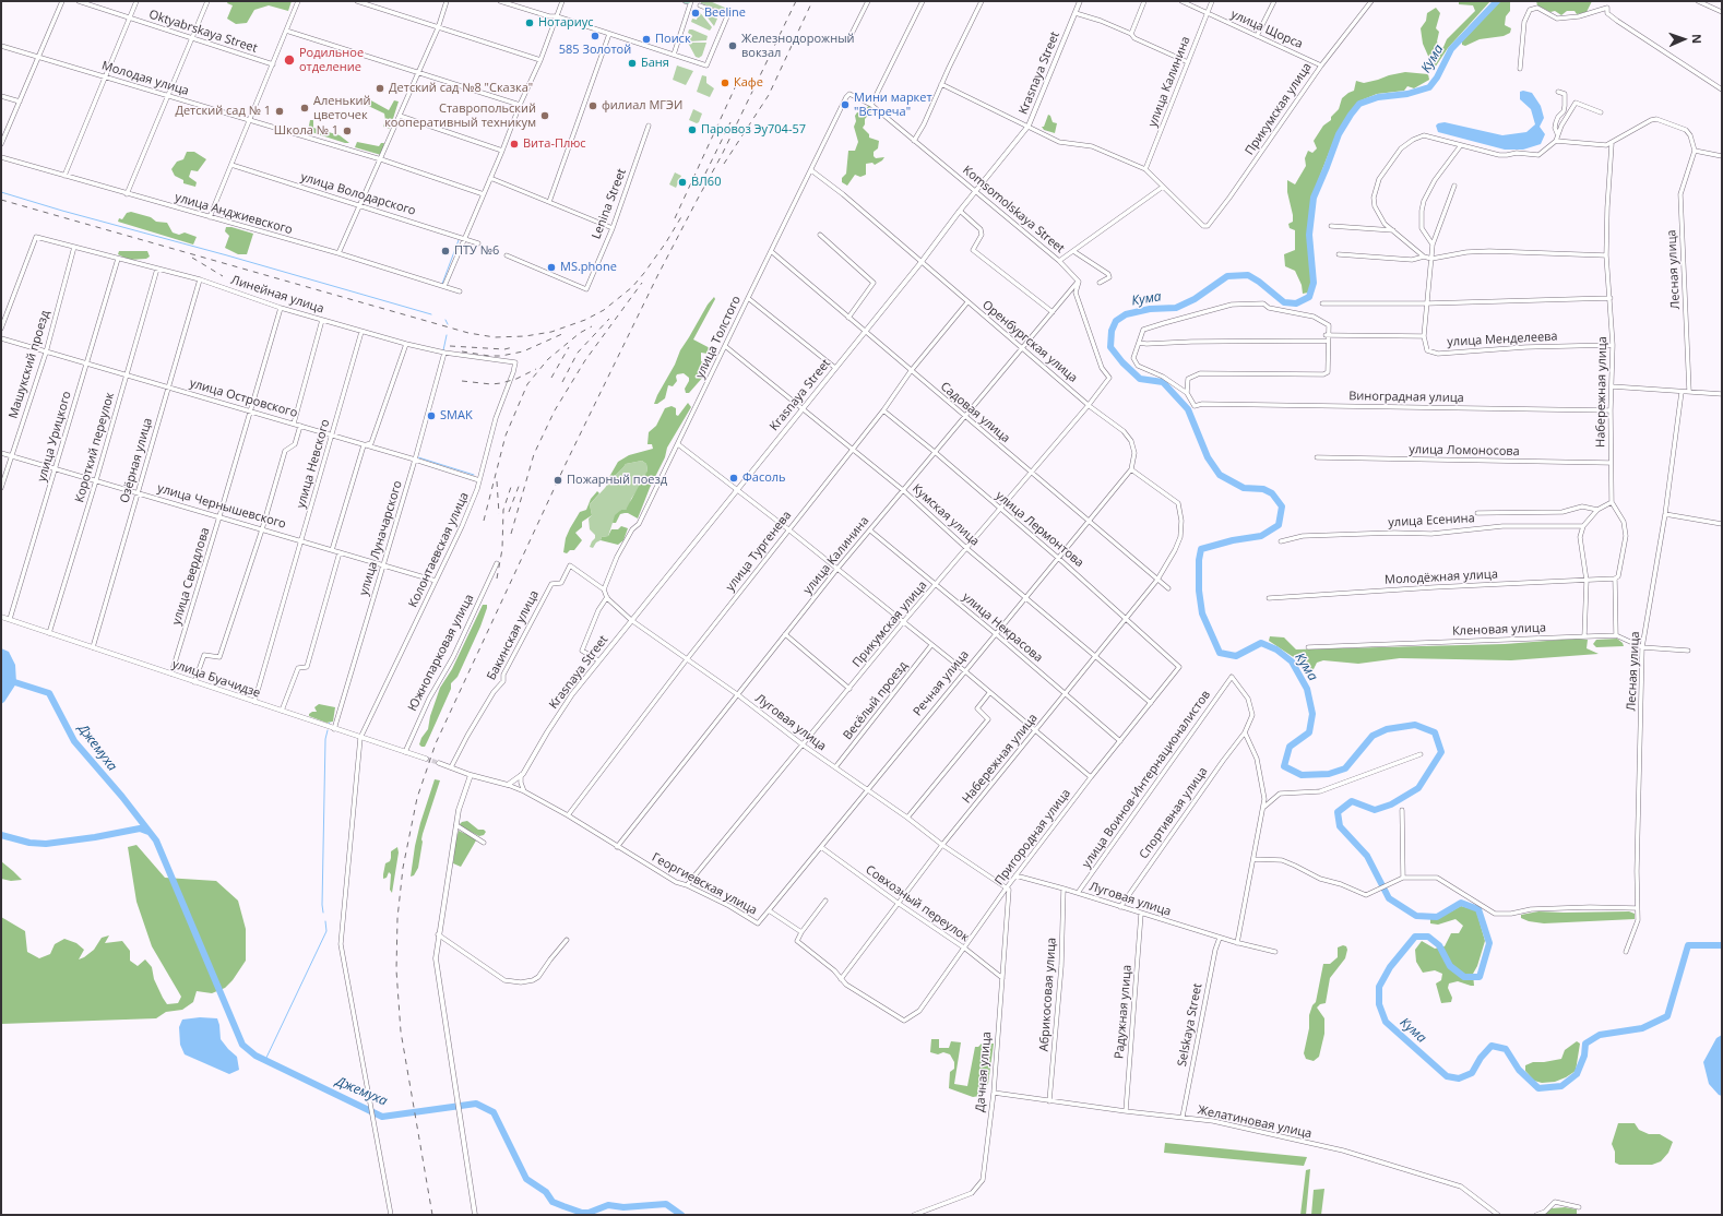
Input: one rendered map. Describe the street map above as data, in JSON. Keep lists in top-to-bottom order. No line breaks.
{"streets":{"street":["улица Щорса","Oktyabrskaya Street","Krasnaya Street","Молодая улица","улица Калинина","Прикумская улица","улица Володарского","Lenina Street","Komsomolskaya Street","улица Анджиевского","Лесная улица","Линейная улица","улица Толстого","улица Менделеева","Оренбургская улица","Машукский проезд","Набережная улица","Виноградная улица","улица Островского","Садовая улица","улица Урицкого","Короткий переулок","улица Ломоносова","Озёрная улица","улица Невского","улица Чернышевского","Кумская улица","улица Есенина","улица Лермонтова","улица Луначарского","Колонтаевская улица","улица Тургенева","улица Свердлова","Молодёжная улица","улица Некрасова","Кленовая улица","Бакинская улица","Южнопарковая улица","улица Буачидзе","Речная улица","Весёлый проезд","Луговая улица","улица Воинов-Интернационалистов","Спортивная улица","Пригородная улица","Георгиевская улица","Совхозный переулок","Абрикосовая улица","Радужная улица","Selskaya Street","Дачная улица","Желатиновая улица"]},"crossings":[["улица Щорса","улица Калинина"],["улица Щорса","Прикумская улица"],["Krasnaya Street","Komsomolskaya Street"],["Krasnaya Street","Оренбургская улица"],["Krasnaya Street","Садовая улица"],["Krasnaya Street","Кумская улица"],["Krasnaya Street","Луговая улица"],["Krasnaya Street","Георгиевская улица"],["улица Калинина","Прикумская улица"],["улица Калинина","Komsomolskaya Street"],["улица Калинина","Оренбургская улица"],["улица Калинина","Садовая улица"],["улица Калинина","Кумская улица"],["улица Калинина","улица Лермонтова"],["улица Калинина","улица Некрасова"],["улица Калинина","Луговая улица"],["улица Калинина","Георгиевская улица"],["Прикумская улица","Komsomolskaya Street"],["Прикумская улица","Оренбургская улица"],["Прикумская улица","Садовая улица"],["Прикумская улица","Кумская улица"],["Прикумская улица","улица Лермонтова"],["Прикумская улица","улица Некрасова"],["Прикумская улица","Луговая улица"],["Прикумская улица","Георгиевская улица"],["Komsomolskaya Street","улица Толстого"],["Лесная улица","Кленовая улица"],["Линейная улица","Машукский проезд"],["Линейная улица","улица Урицкого"],["Линейная улица","Короткий переулок"],["Линейная улица","Озёрная улица"],["Линейная улица","улица Невского"],["Линейная улица","улица Луначарского"],["Линейная улица","Колонтаевская улица"],["Линейная улица","улица Свердлова"],["улица Толстого","Оренбургская улица"],["улица Толстого","Садовая улица"],["улица Толстого","Кумская улица"],["улица Толстого","Бакинская улица"],["улица Толстого","Луговая улица"],["улица Менделеева","Набережная улица"],["Оренбургская улица","Набережная улица"],["Оренбургская улица","улица Тургенева"],["Оренбургская улица","Речная улица"],["Машукский проезд","улица Островского"],["Машукский проезд","улица Чернышевского"],["Набережная улица","Виноградная улица"],["Набережная улица","Садовая улица"],["Набережная улица","улица Ломоносова"],["Набережная улица","Кумская улица"],["Набережная улица","улица Лермонтова"],["Набережная улица","Молодёжная улица"],["Набережная улица","улица Некрасова"],["Набережная улица","Кленовая улица"],["Набережная улица","Речная улица"],["Набережная улица","Луговая улица"],["Набережная улица","Пригородная улица"],["Набережная улица","Совхозный переулок"],["улица Островского","улица Урицкого"],["улица Островского","Короткий переулок"],["улица Островского","Озёрная улица"],["улица Островского","улица Невского"],["улица Островского","улица Луначарского"],["улица Островского","Колонтаевская улица"],["улица Островского","улица Свердлова"],["Садовая улица","улица Тургенева"],["Садовая улица","Речная улица"],["улица Урицкого","улица Чернышевского"],["улица Урицкого","улица Буачидзе"],["Короткий переулок","улица Чернышевского"],["Короткий переулок","улица Буачидзе"],["Озёрная улица","улица Чернышевского"],["Озёрная улица","улица Буачидзе"],["улица Невского","улица Чернышевского"],["улица Невского","улица Буачидзе"],["улица Чернышевского","улица Луначарского"],["улица Чернышевского","Колонтаевская улица"],["улица Чернышевского","улица Свердлова"],["Кумская улица","улица Тургенева"],["Кумская улица","Речная улица"],["Кумская улица","Пригородная улица"],["улица Лермонтова","улица Тургенева"],["улица Лермонтова","Речная улица"],["улица Лермонтова","Пригородная улица"],["улица Луначарского","улица Буачидзе"],["Колонтаевская улица","улица Буачидзе"],["улица Тургенева","Луговая улица"],["улица Тургенева","Георгиевская улица"],["улица Свердлова","улица Буачидзе"],["улица Некрасова","Речная улица"],["улица Некрасова","Пригородная улица"],["Бакинская улица","Луговая улица"],["Бакинская улица","Георгиевская улица"],["Южнопарковая улица","улица Буачидзе"],["Речная улица","Луговая улица"],["Речная улица","Георгиевская улица"],["Речная улица","Совхозный переулок"],["Весёлый проезд","Луговая улица"],["Луговая улица","улица Воинов-Интернационалистов"],["Луговая улица","Спортивная улица"],["Луговая улица","Пригородная улица"],["Луговая улица","Абрикосовая улица"],["Луговая улица","Радужная улица"],["Луговая улица","Selskaya Street"],["Луговая улица","Дачная улица"],["улица Воинов-Интернационалистов","Спортивная улица"],["Пригородная улица","Совхозный переулок"],["Пригородная улица","Дачная улица"],["Совхозный переулок","Дачная улица"],["Абрикосовая улица","Желатиновая улица"],["Радужная улица","Желатиновая улица"],["Selskaya Street","Желатиновая улица"],["Дачная улица","Желатиновая улица"]],"water":["Кума","Джемуха"],"places":["Beeline","Нотариус","585 Золотой","Поиск","Железнодорожный вокзал","Родильное отделение","Баня","Кафе","Детский сад №8 \"Сказка\"","Мини маркет \"Встреча\"","филиал МГЭИ","Аленький цветочек","Детский сад № 1","Ставропольский кооперативный техникум","Паровоз Эу704-57","Школа № 1","Вита-Плюс","ВЛ60","ПТУ №6","MS.phone","SMAK","Фасоль","Пожарный поезд"],"north":"right"}
